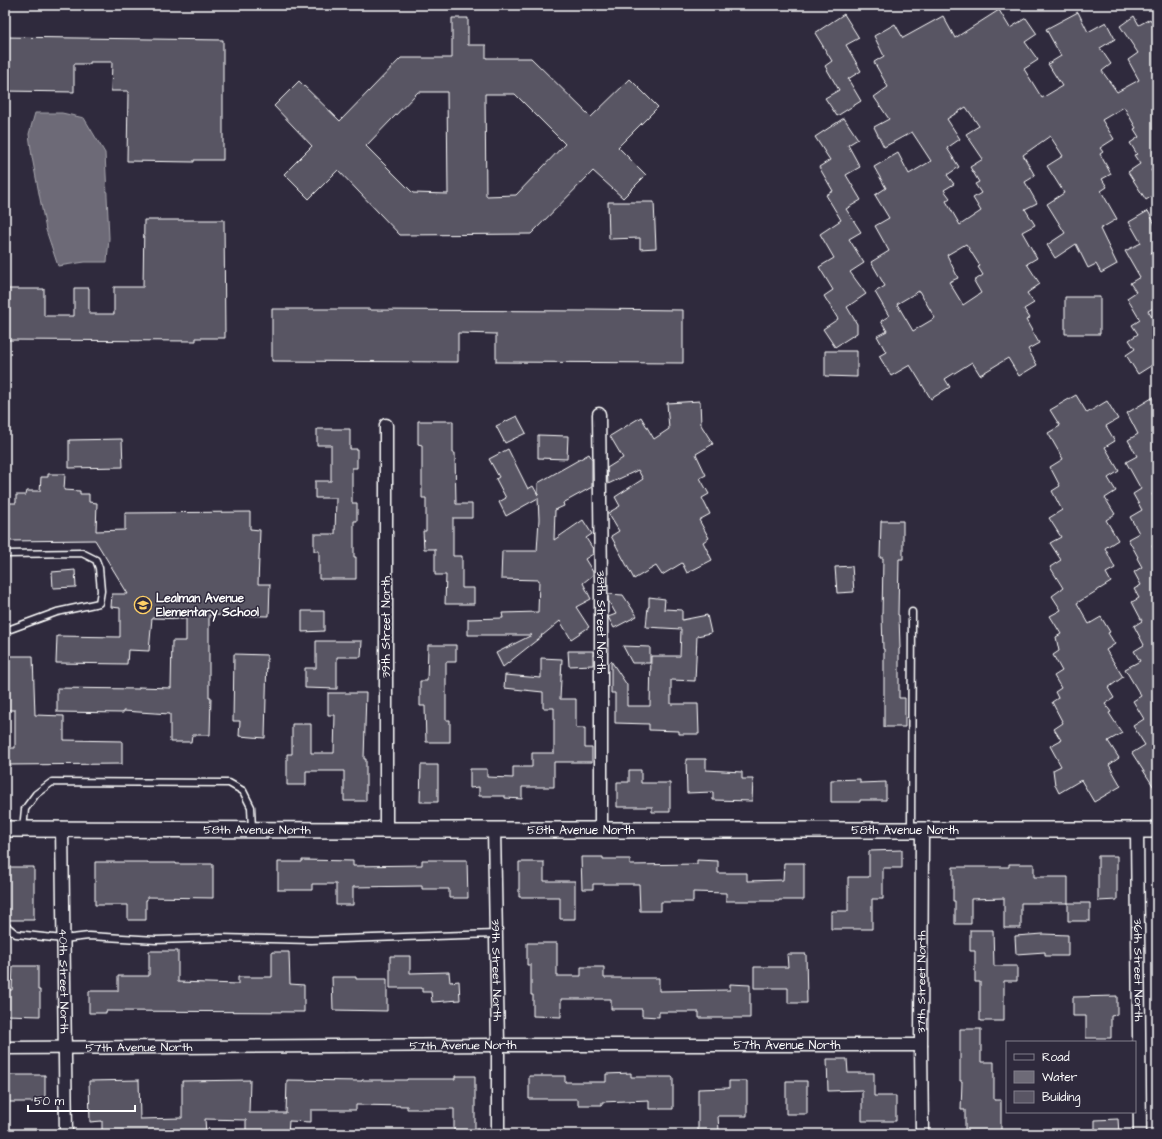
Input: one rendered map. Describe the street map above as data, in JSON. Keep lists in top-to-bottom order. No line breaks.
{"streets":{"street":["38th Street North","39th Street North","58th Avenue North","36th Street North","40th Street North","37th Street North","57th Avenue North"]},"crossings":[["38th Street North","58th Avenue North"],["39th Street North","58th Avenue North"],["39th Street North","57th Avenue North"],["58th Avenue North","36th Street North"],["58th Avenue North","40th Street North"],["58th Avenue North","37th Street North"],["40th Street North","57th Avenue North"],["37th Street North","57th Avenue North"]],"places":{"school or university":["Lealman Avenue Elementary School"]},"legend":["Road","Water","Building"],"scale_bar":"50 m"}
